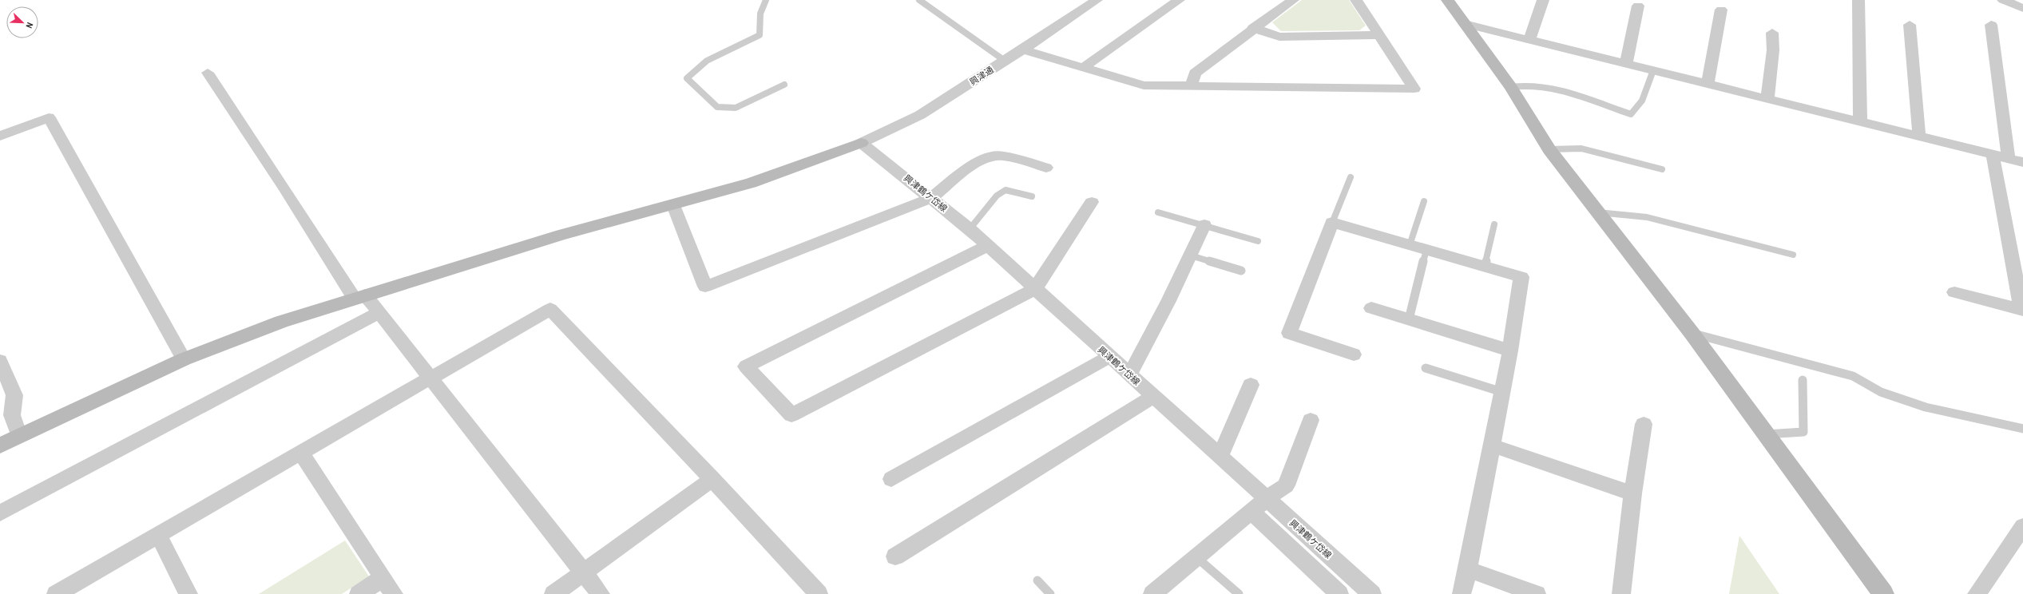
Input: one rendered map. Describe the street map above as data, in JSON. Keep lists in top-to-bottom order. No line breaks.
{"streets":{"street":["興津通","興津鶴ケ岱線"]},"crossings":[["興津通","興津鶴ケ岱線"]],"north":"bottom right"}
